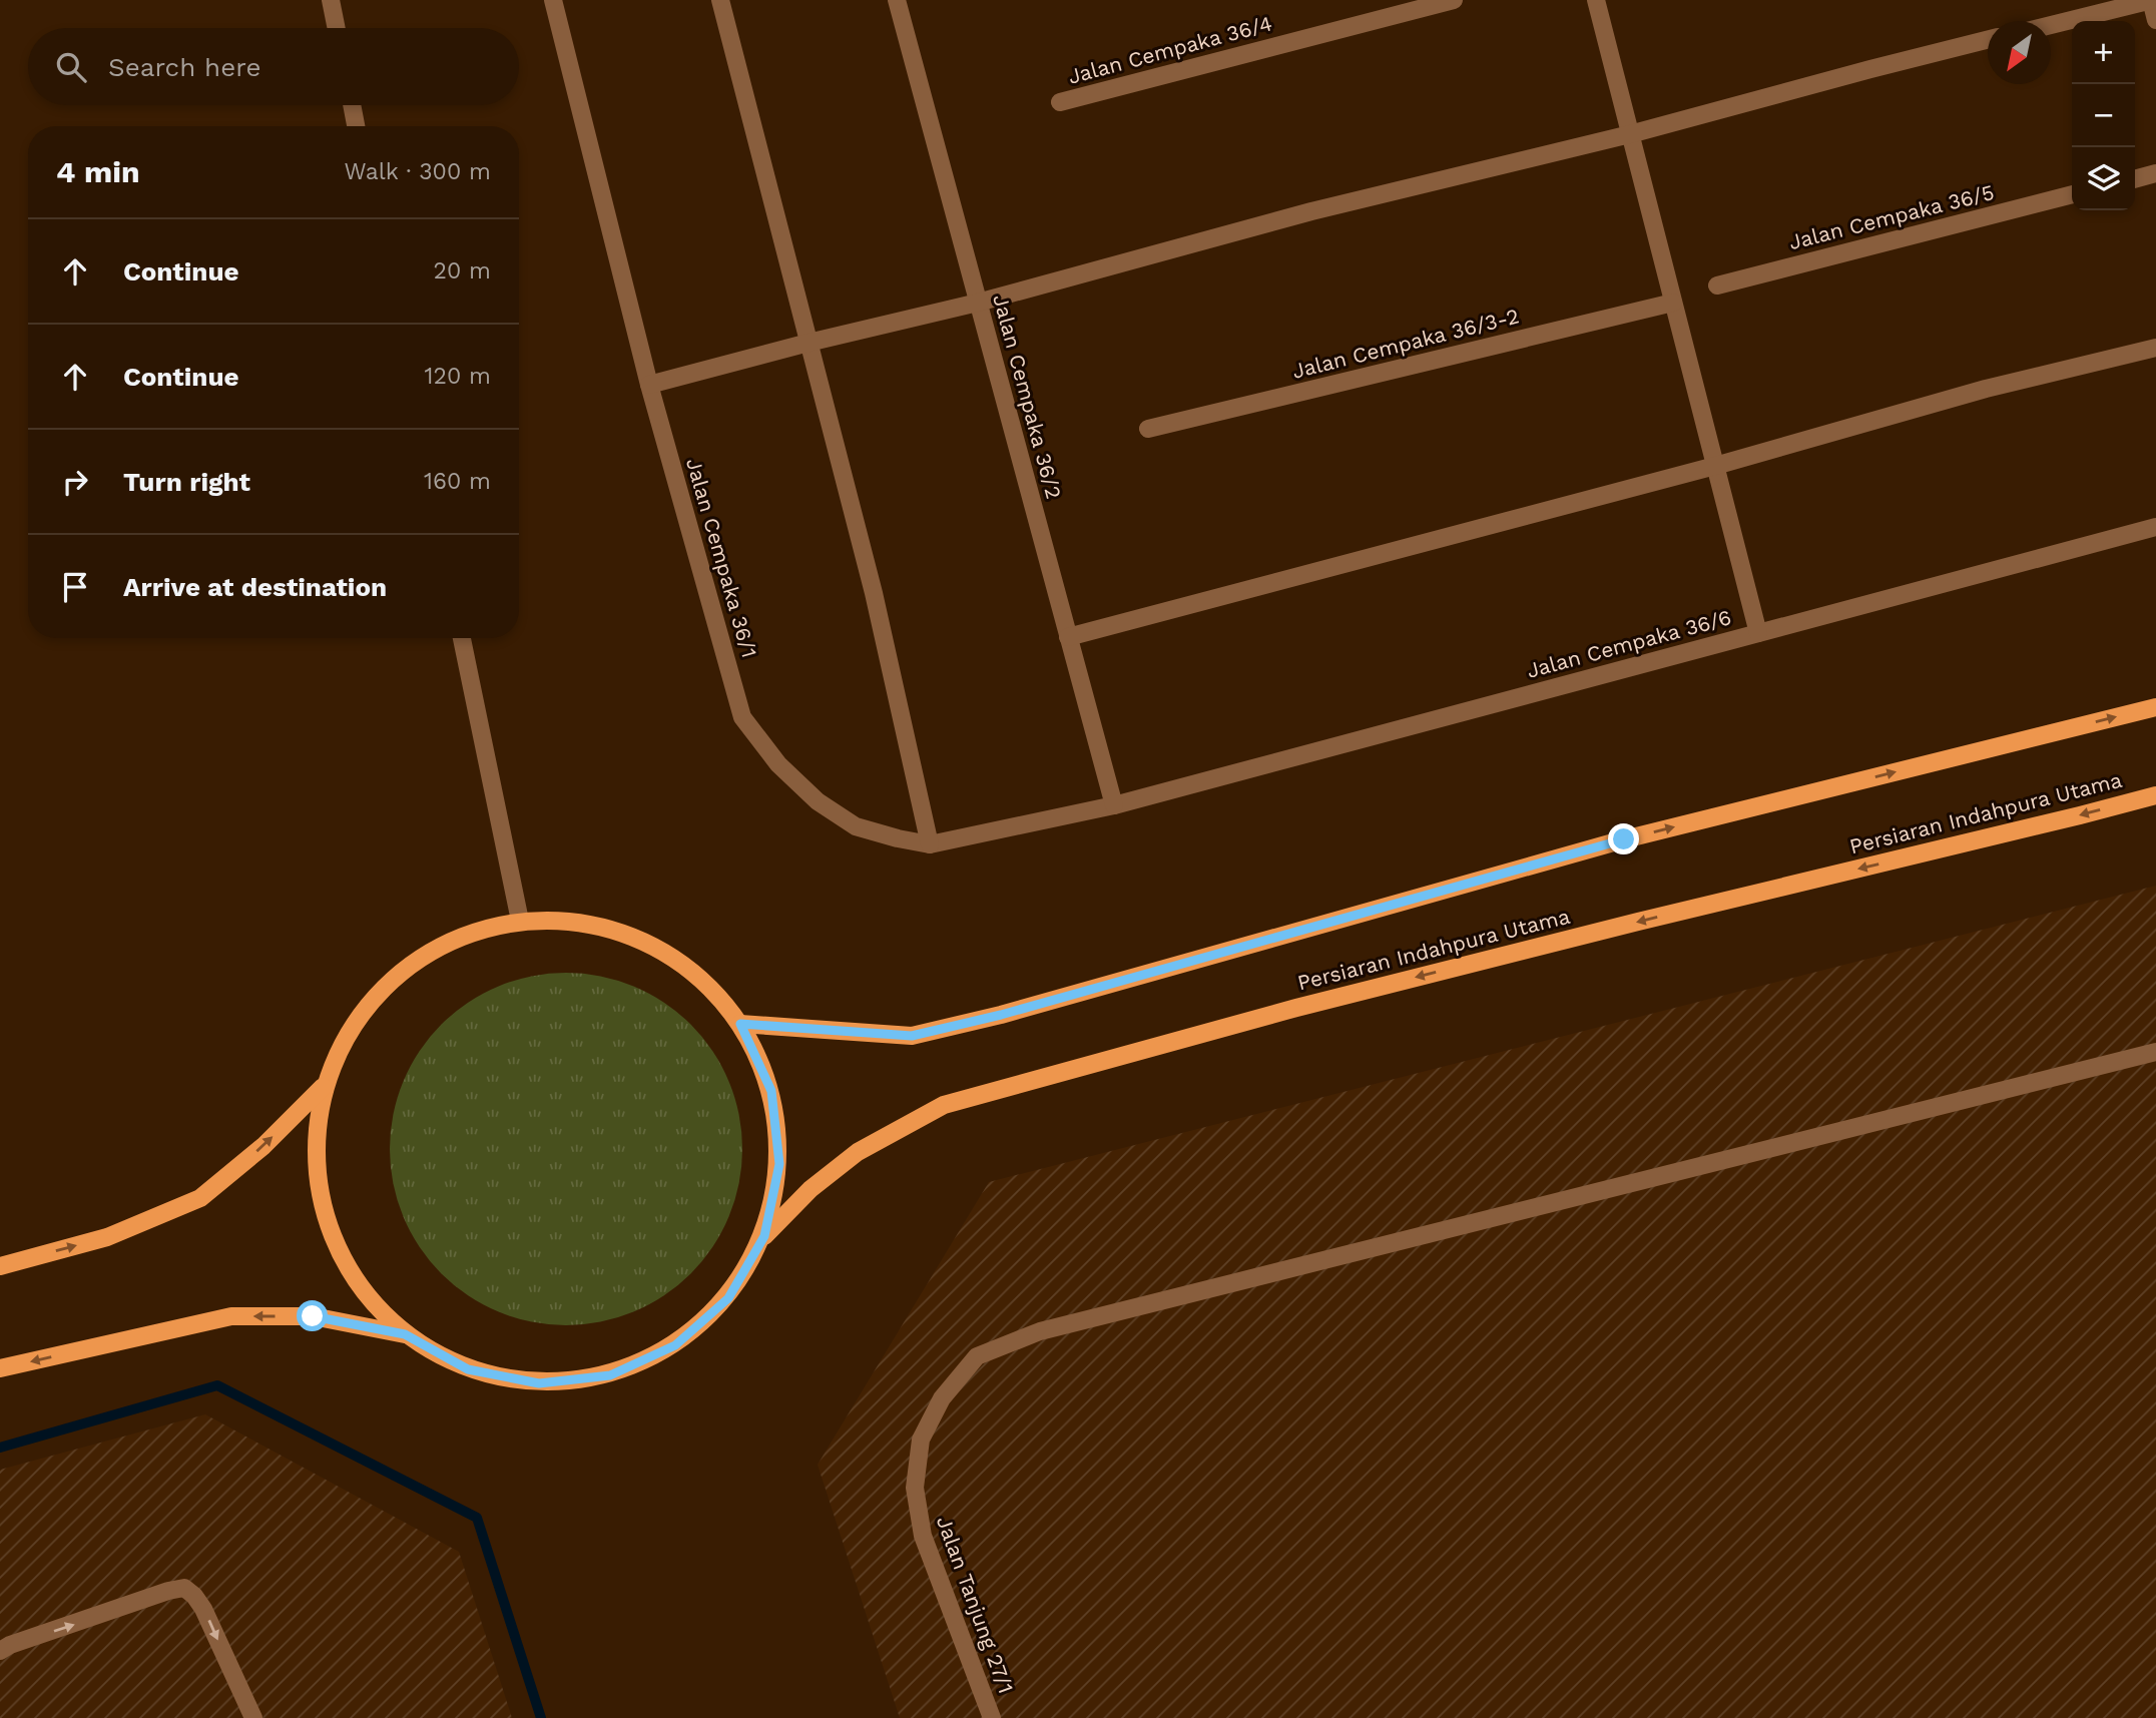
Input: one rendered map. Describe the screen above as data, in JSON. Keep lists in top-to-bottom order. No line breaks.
{"streets":{"main road":["Persiaran Indahpura Utama"],"street":["Jalan Cempaka 36/4","Jalan Cempaka 36/5","Jalan Cempaka 36/3-2","Jalan Cempaka 36/2","Jalan Cempaka 36/1","Jalan Cempaka 36/6","Jalan Tanjung 27/1"]},"crossings":[["Jalan Cempaka 36/2","Jalan Cempaka 36/1"],["Jalan Cempaka 36/2","Jalan Cempaka 36/6"],["Jalan Cempaka 36/1","Jalan Cempaka 36/6"]],"north":"bottom left","page":{"map_buttons":["+","−"],"search":"Search here","heading":["4 min","Walk · 300 m"],"list":[["Continue","20 m"],["Continue","120 m"],["Turn right","160 m"],"Arrive at destination"]}}
